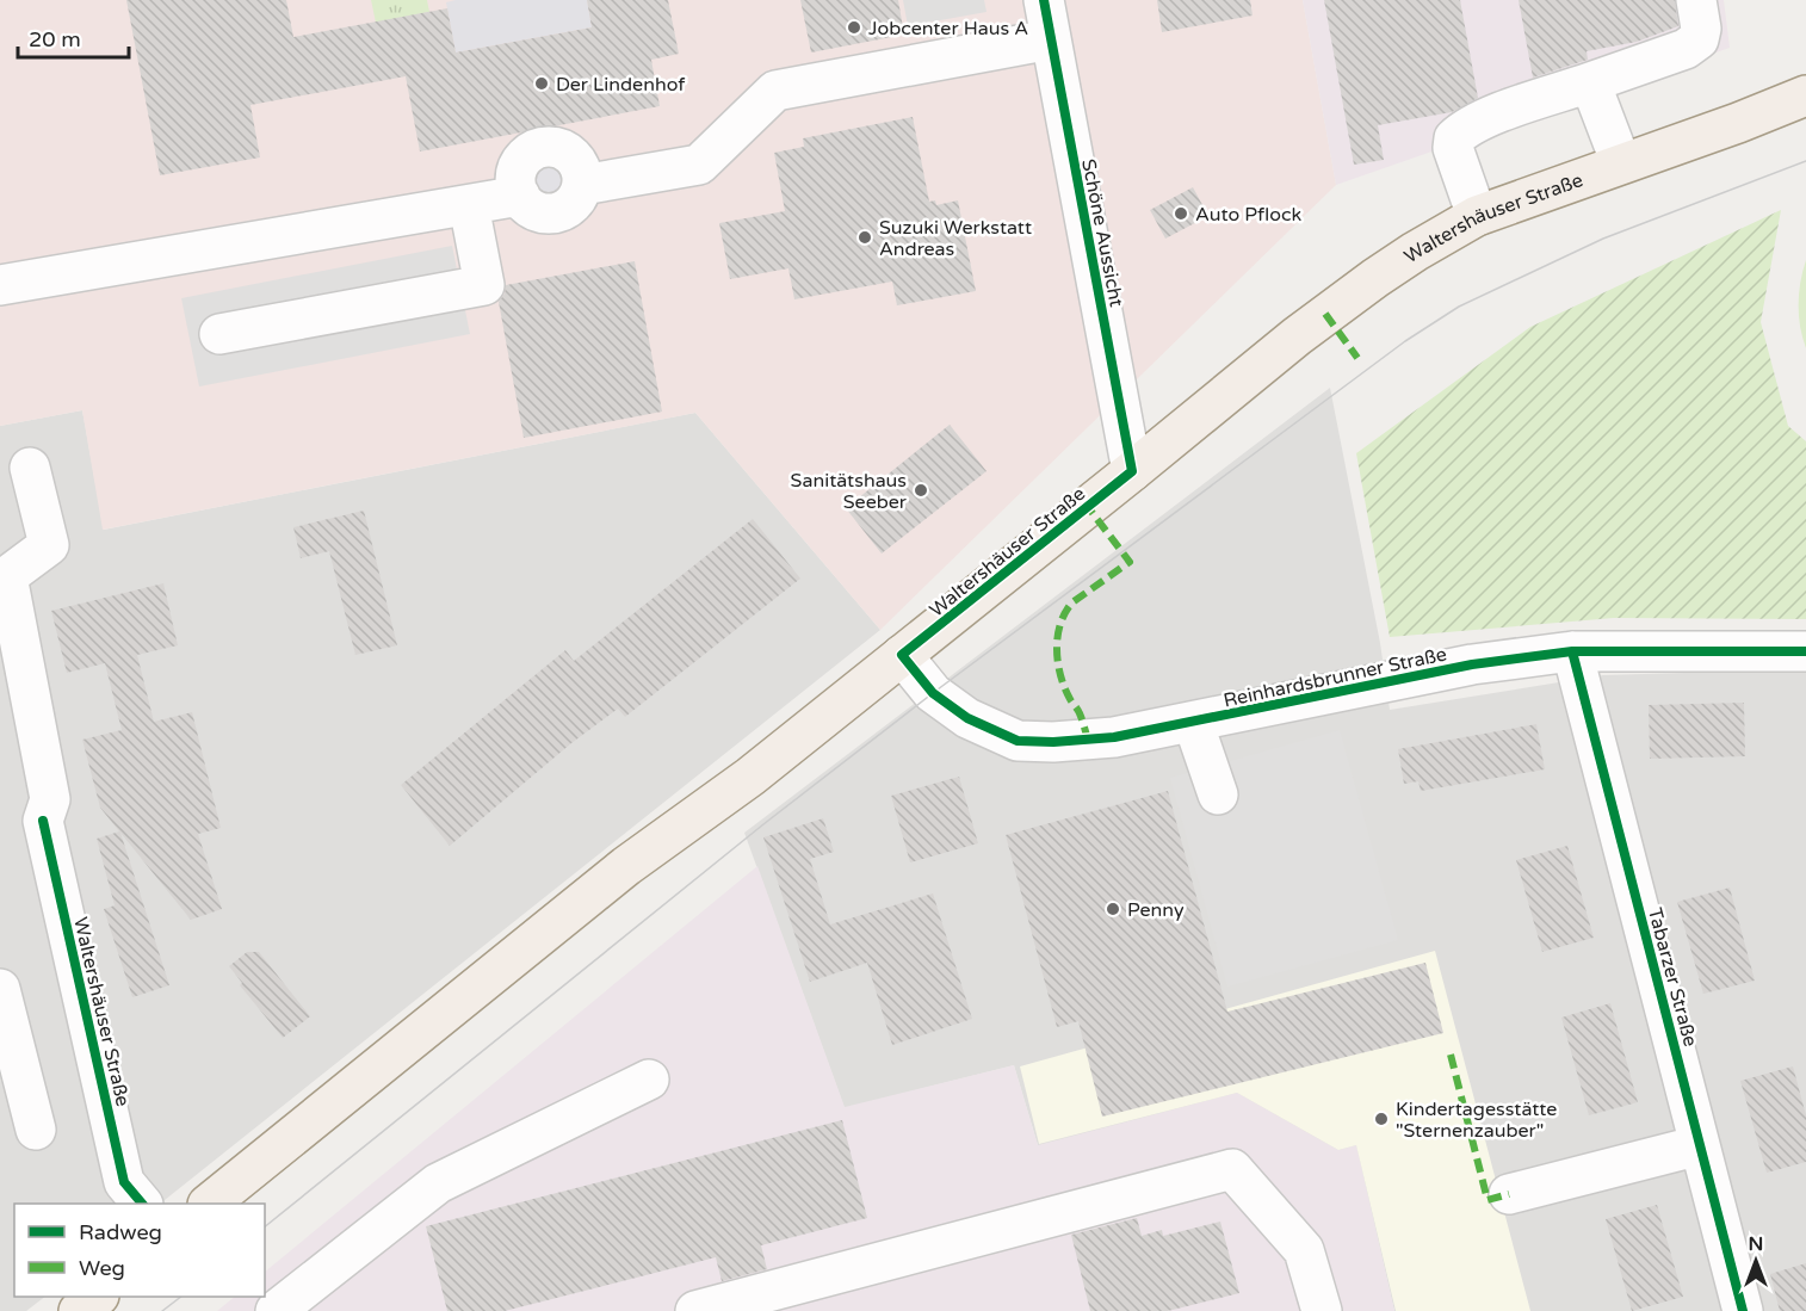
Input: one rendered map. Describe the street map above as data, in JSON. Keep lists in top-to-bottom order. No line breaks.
{"streets":{"main road":["Waltershäuser Straße"],"street":["Schöne Aussicht","Reinhardsbrunner Straße","Tabarzer Straße"]},"crossings":[["Waltershäuser Straße","Schöne Aussicht"],["Waltershäuser Straße","Reinhardsbrunner Straße"],["Reinhardsbrunner Straße","Tabarzer Straße"]],"places":["Jobcenter Haus A","Der Lindenhof","Auto Pflock","Suzuki Werkstatt Andreas","Sanitätshaus Seeber","Penny","Kindertagesstätte \"Sternenzauber\""],"legend":["Radweg","Weg"],"scale_bar":"20 m","north":"top"}
